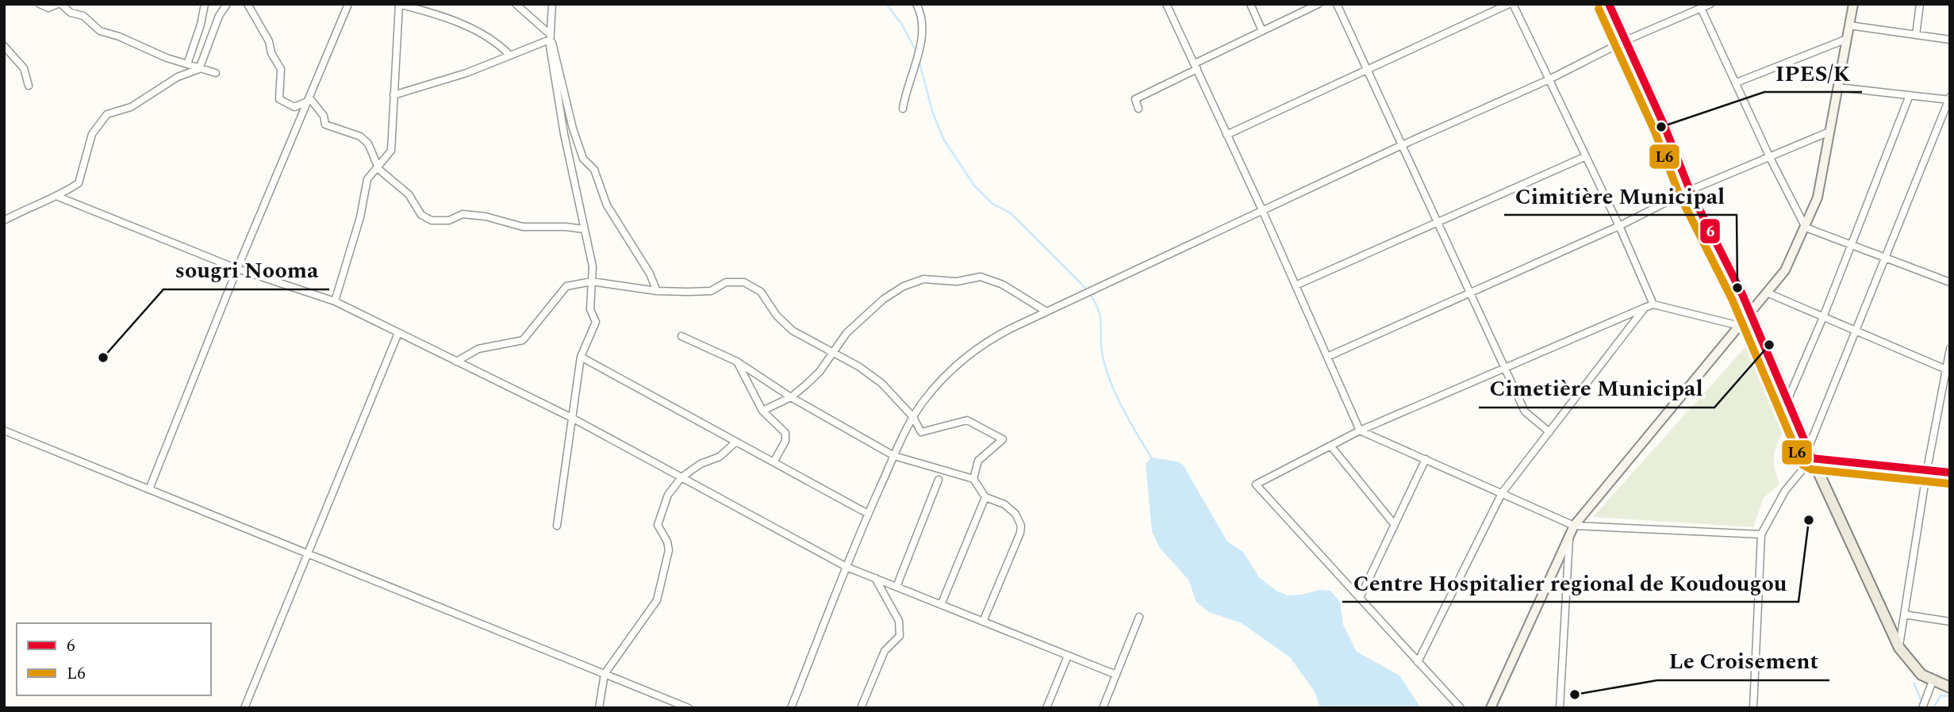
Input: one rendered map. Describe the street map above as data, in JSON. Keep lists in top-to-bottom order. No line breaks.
{"places":["IPES/K","Cimitière Municipal","Cimetière Municipal","sougri Nooma","Centre Hospitalier regional de Koudougou","Le Croisement"],"lines":["transit line 6","transit line L6"],"legend":["6","L6"]}
